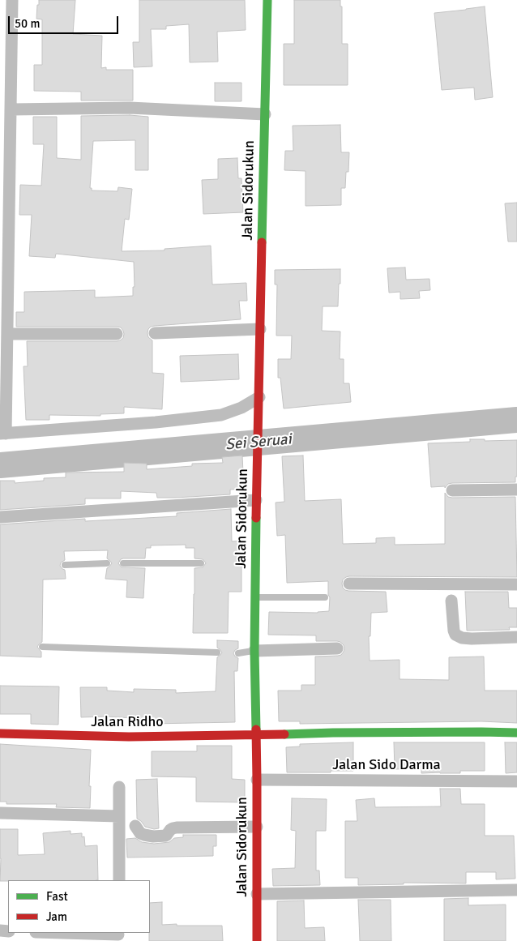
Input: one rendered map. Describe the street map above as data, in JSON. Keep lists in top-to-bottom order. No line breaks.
{"streets":{"street":["Jalan Sidorukun","Jalan Ridho","Jalan Sido Darma"]},"crossings":[["Jalan Sidorukun","Jalan Ridho"],["Jalan Sidorukun","Jalan Sido Darma"]],"water":["Sei Seruai"],"legend":["Fast","Jam"],"scale_bar":"50 m"}
